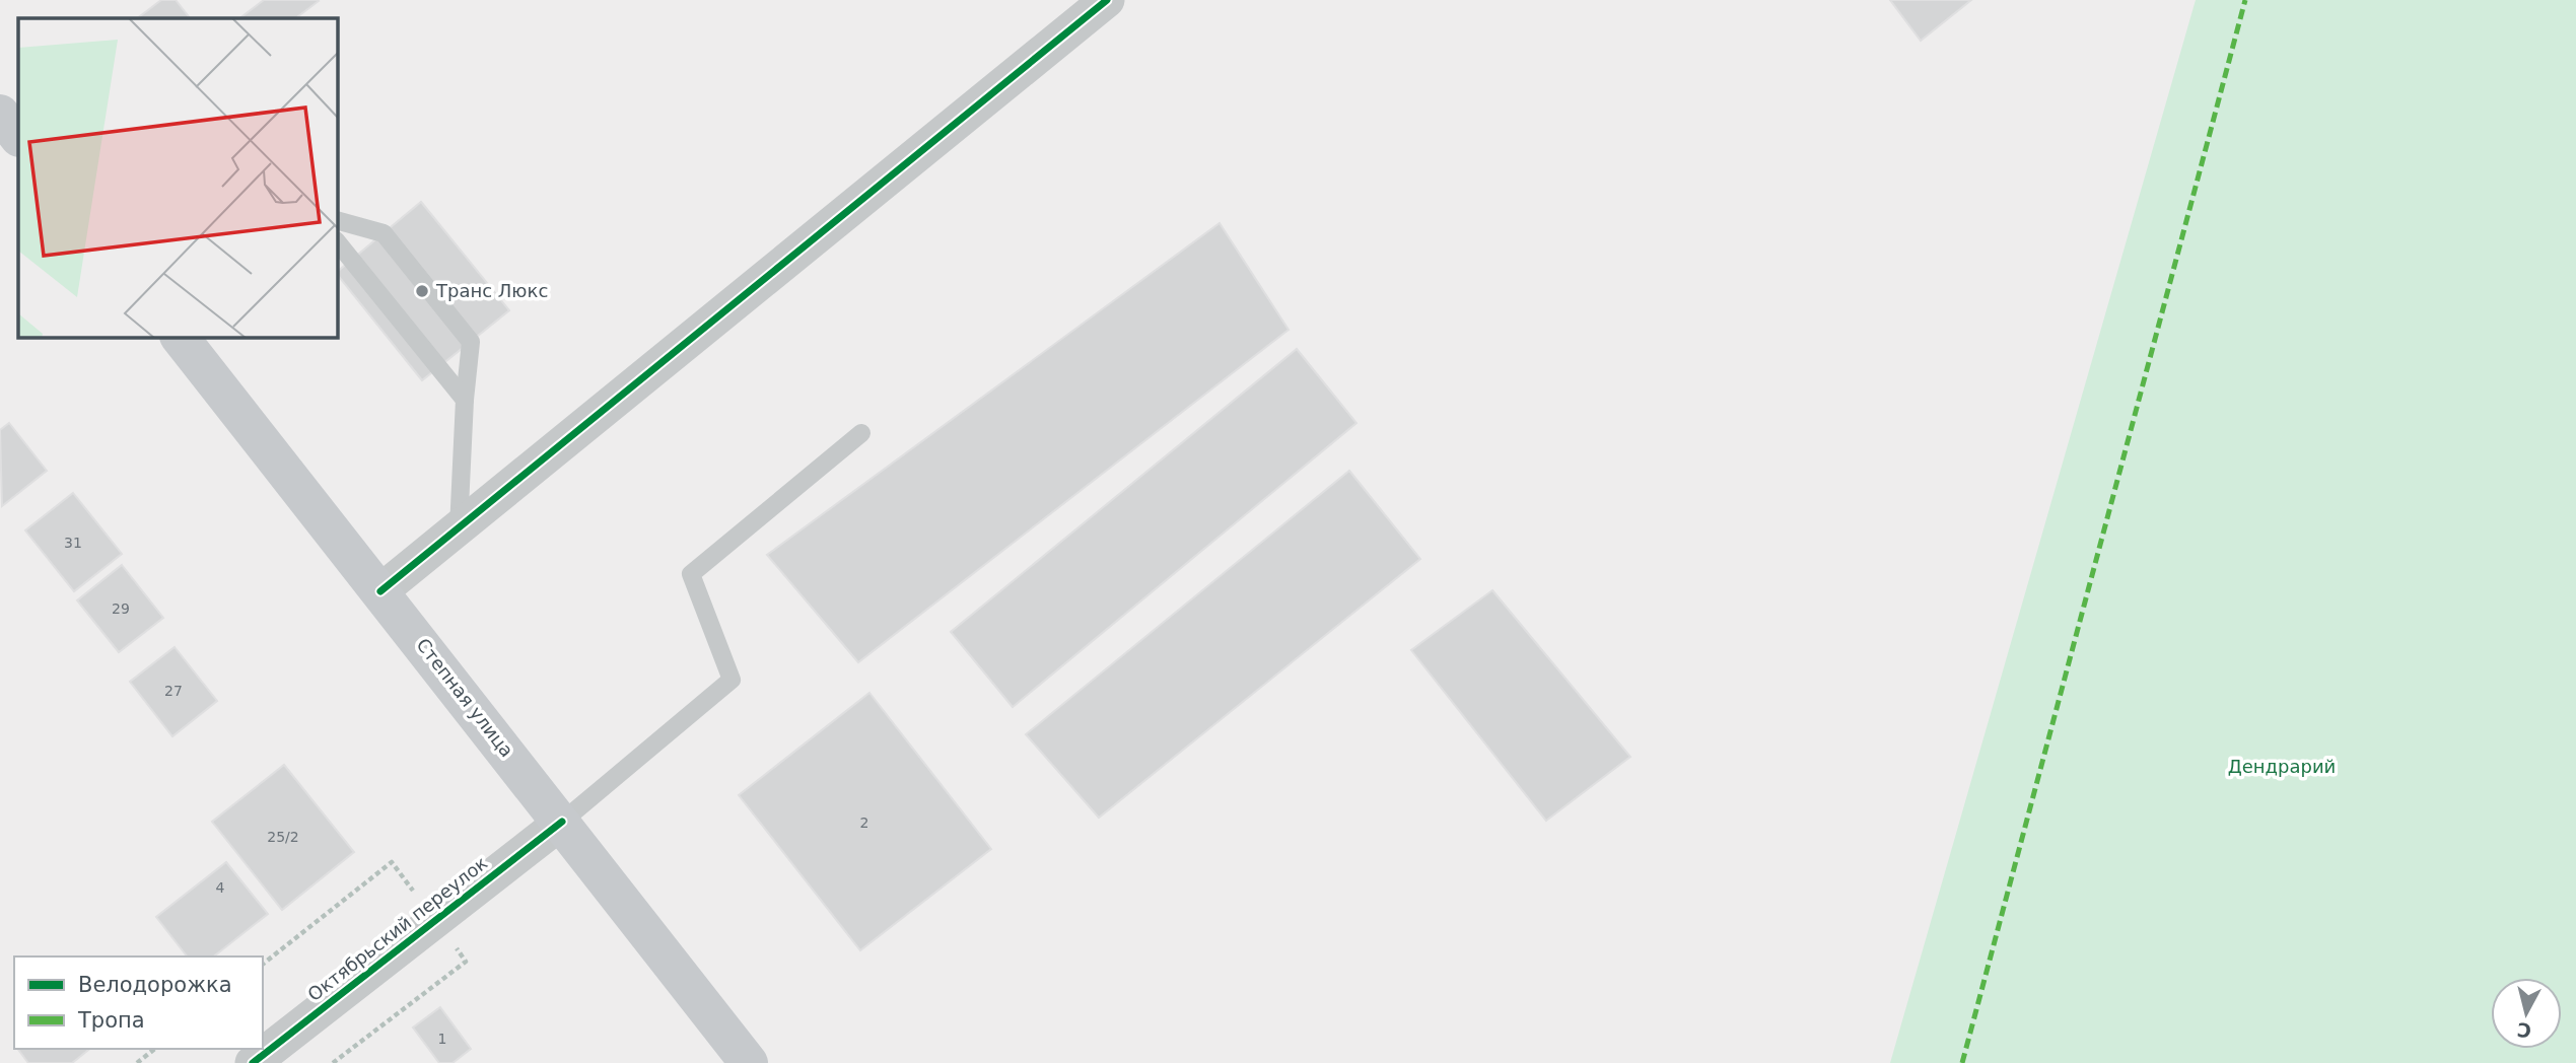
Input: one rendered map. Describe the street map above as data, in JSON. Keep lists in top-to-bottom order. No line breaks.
{"streets":{"main road":["Степная улица"],"street":["Октябрьский переулок"]},"crossings":[["Степная улица","Октябрьский переулок"]],"parks":["Дендрарий"],"places":["Транс Люкс"],"house_numbers":["31","29","27","2","25/2","4","1"],"legend":["Велодорожка","Тропа"],"north":"bottom"}
